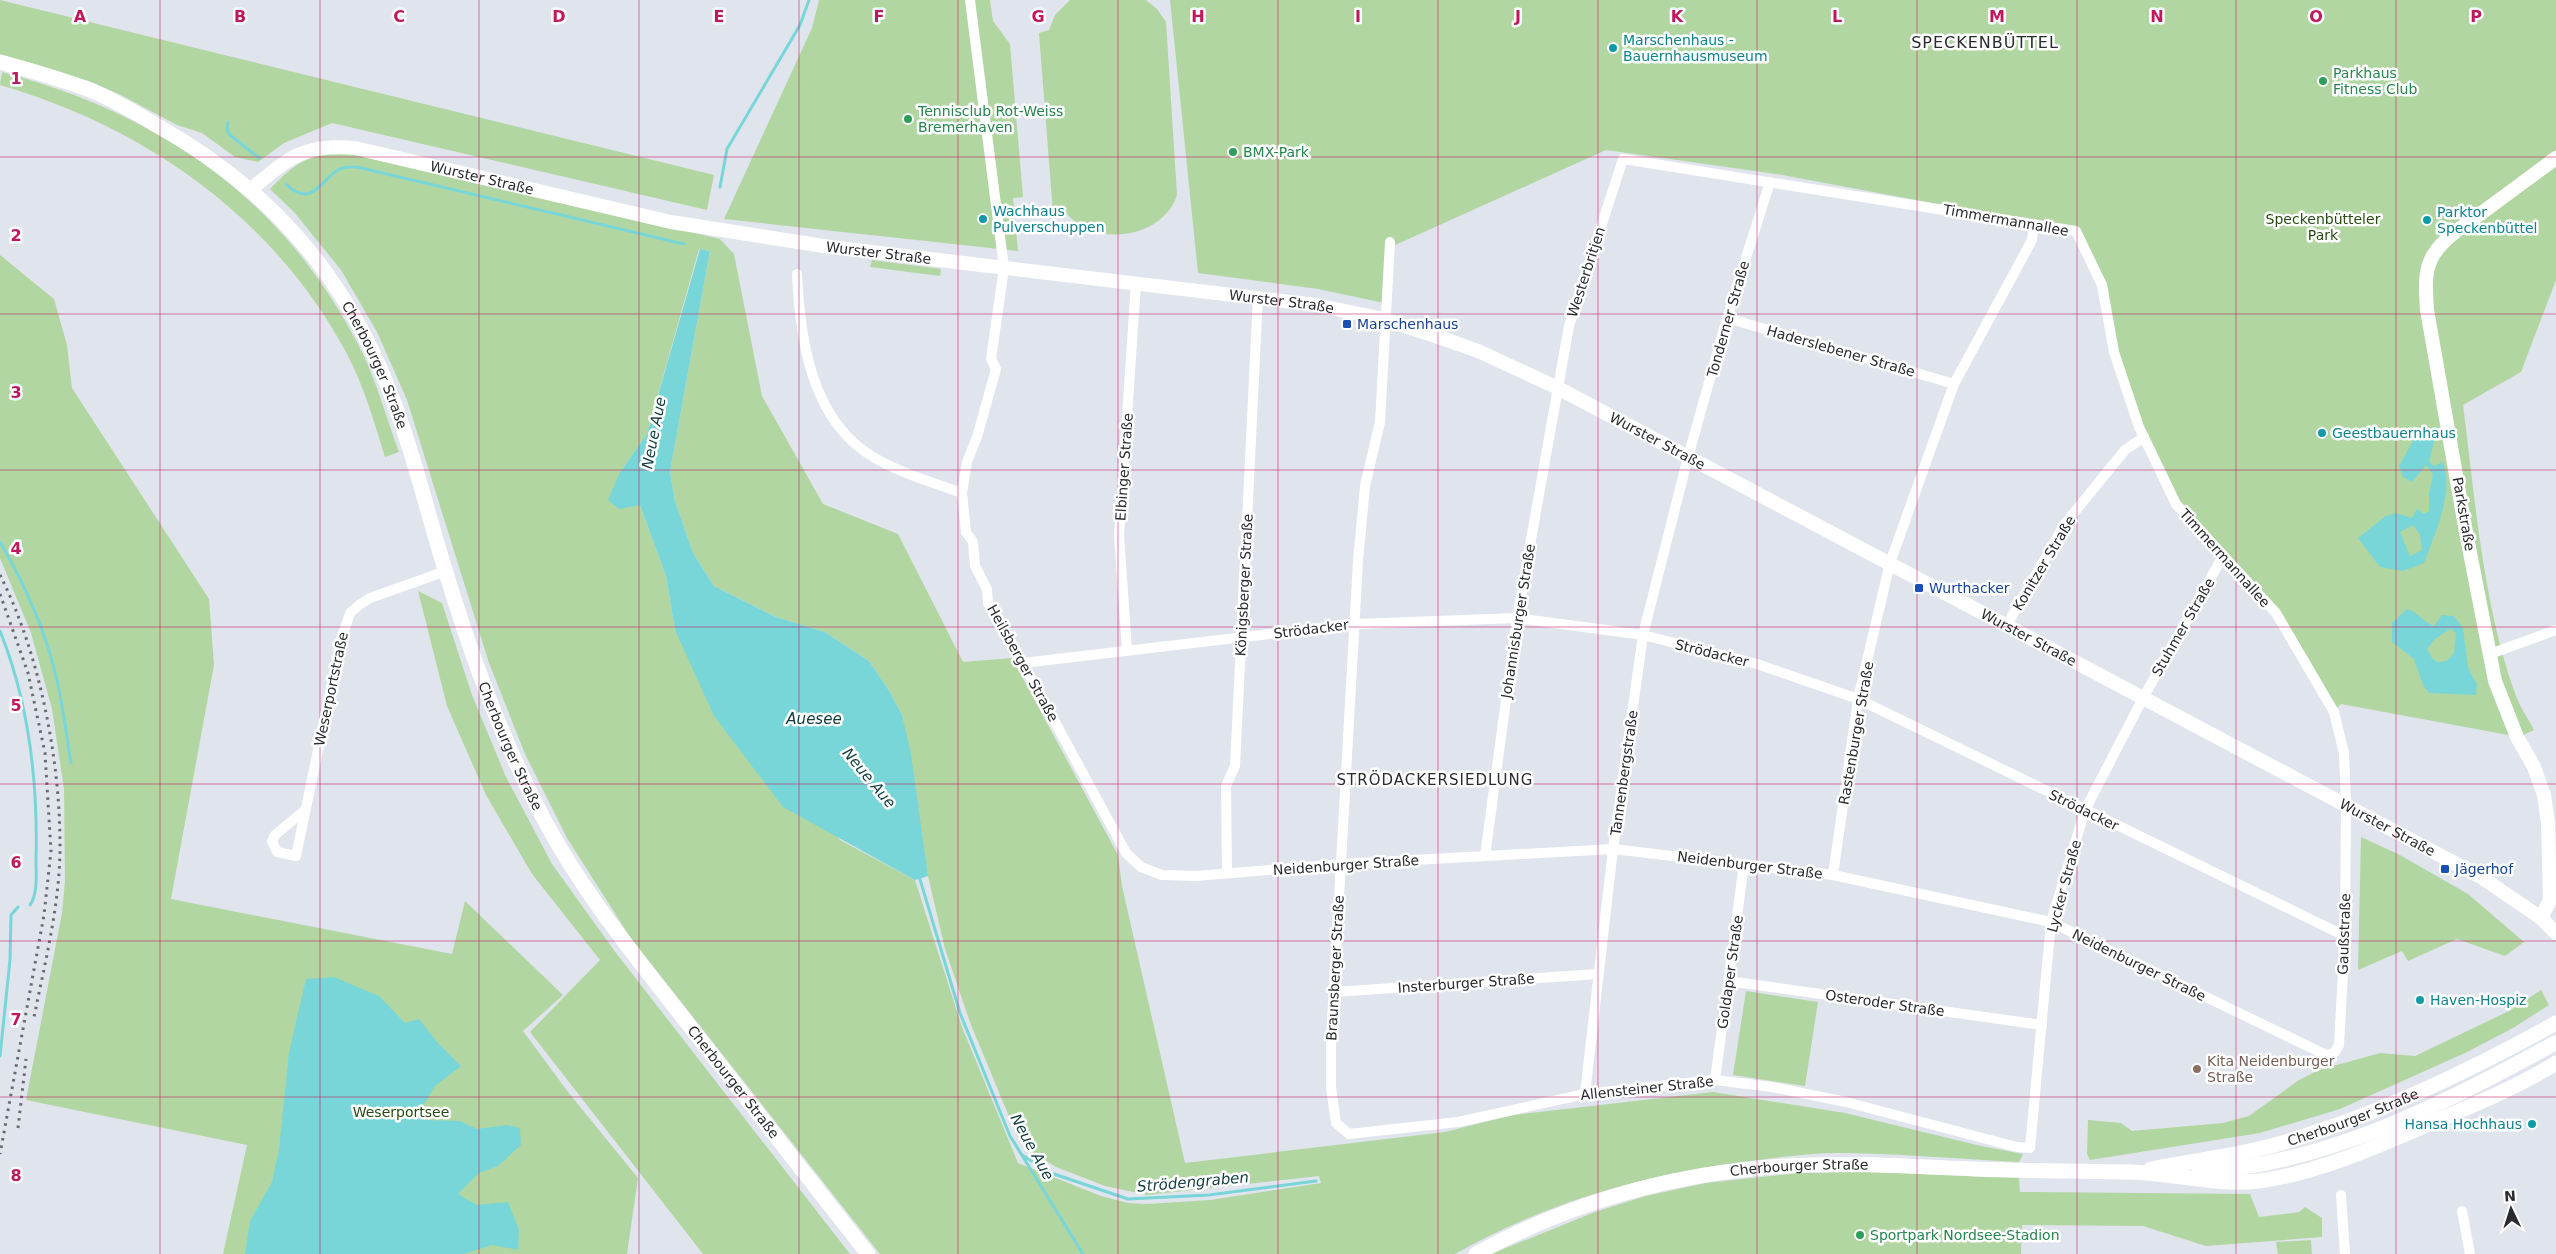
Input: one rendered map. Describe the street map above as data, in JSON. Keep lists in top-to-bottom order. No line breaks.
{"streets":{"main road":["Cherbourger Straße"],"street":["Wurster Straße","Timmermannallee","Westerbritjen","Tonderner Straße","Haderslebener Straße","Elbinger Straße","Parkstraße","Konitzer Straße","Königsberger Straße","Johannisburger Straße","Stuhmer Straße","Strödacker","Heilsberger Straße","Weserportstraße","Rastenburger Straße","Tannenbergstraße","Neidenburger Straße","Lycker Straße","Gaußstraße","Braunsberger Straße","Goldaper Straße","Insterburger Straße","Osteroder Straße","Allensteiner Straße"]},"crossings":[["Wurster Straße","Timmermannallee"],["Wurster Straße","Westerbritjen"],["Wurster Straße","Tonderner Straße"],["Wurster Straße","Cherbourger Straße"],["Wurster Straße","Elbinger Straße"],["Wurster Straße","Parkstraße"],["Wurster Straße","Konitzer Straße"],["Wurster Straße","Königsberger Straße"],["Wurster Straße","Johannisburger Straße"],["Wurster Straße","Stuhmer Straße"],["Wurster Straße","Heilsberger Straße"],["Wurster Straße","Rastenburger Straße"],["Wurster Straße","Tannenbergstraße"],["Wurster Straße","Lycker Straße"],["Wurster Straße","Gaußstraße"],["Wurster Straße","Braunsberger Straße"],["Timmermannallee","Westerbritjen"],["Timmermannallee","Tonderner Straße"],["Timmermannallee","Konitzer Straße"],["Timmermannallee","Stuhmer Straße"],["Timmermannallee","Gaußstraße"],["Westerbritjen","Johannisburger Straße"],["Tonderner Straße","Haderslebener Straße"],["Tonderner Straße","Tannenbergstraße"],["Cherbourger Straße","Weserportstraße"],["Elbinger Straße","Strödacker"],["Königsberger Straße","Strödacker"],["Königsberger Straße","Neidenburger Straße"],["Johannisburger Straße","Strödacker"],["Johannisburger Straße","Neidenburger Straße"],["Stuhmer Straße","Lycker Straße"],["Strödacker","Heilsberger Straße"],["Strödacker","Rastenburger Straße"],["Strödacker","Tannenbergstraße"],["Strödacker","Lycker Straße"],["Strödacker","Gaußstraße"],["Strödacker","Braunsberger Straße"],["Heilsberger Straße","Neidenburger Straße"],["Rastenburger Straße","Neidenburger Straße"],["Tannenbergstraße","Neidenburger Straße"],["Tannenbergstraße","Insterburger Straße"],["Tannenbergstraße","Allensteiner Straße"],["Neidenburger Straße","Lycker Straße"],["Neidenburger Straße","Gaußstraße"],["Neidenburger Straße","Braunsberger Straße"],["Neidenburger Straße","Goldaper Straße"],["Lycker Straße","Osteroder Straße"],["Lycker Straße","Allensteiner Straße"],["Braunsberger Straße","Insterburger Straße"],["Braunsberger Straße","Allensteiner Straße"],["Goldaper Straße","Osteroder Straße"],["Goldaper Straße","Allensteiner Straße"]],"districts":["SPECKENBÜTTEL","STRÖDACKERSIEDLUNG"],"water":["Neue Aue","Auesee","Strödengraben"],"parks":["Speckenbütteler Park","Weserportsee"],"places":{"other":["Marschenhaus - Bauernhausmuseum","Parkhaus Fitness Club","Tennisclub Rot-Weiss Bremerhaven","BMX-Park","Wachhaus Pulverschuppen","Parktor Speckenbüttel","Geestbauernhaus","Haven-Hospiz","Kita Neidenburger Straße","Hansa Hochhaus","Sportpark Nordsee-Stadion"],"transit":["Marschenhaus","Wurthacker","Jägerhof"]},"north":"top","grid":{"columns":["A","B","C","D","E","F","G","H","I","J","K","L","M","N","O","P"],"rows":["1","2","3","4","5","6","7","8"]}}
